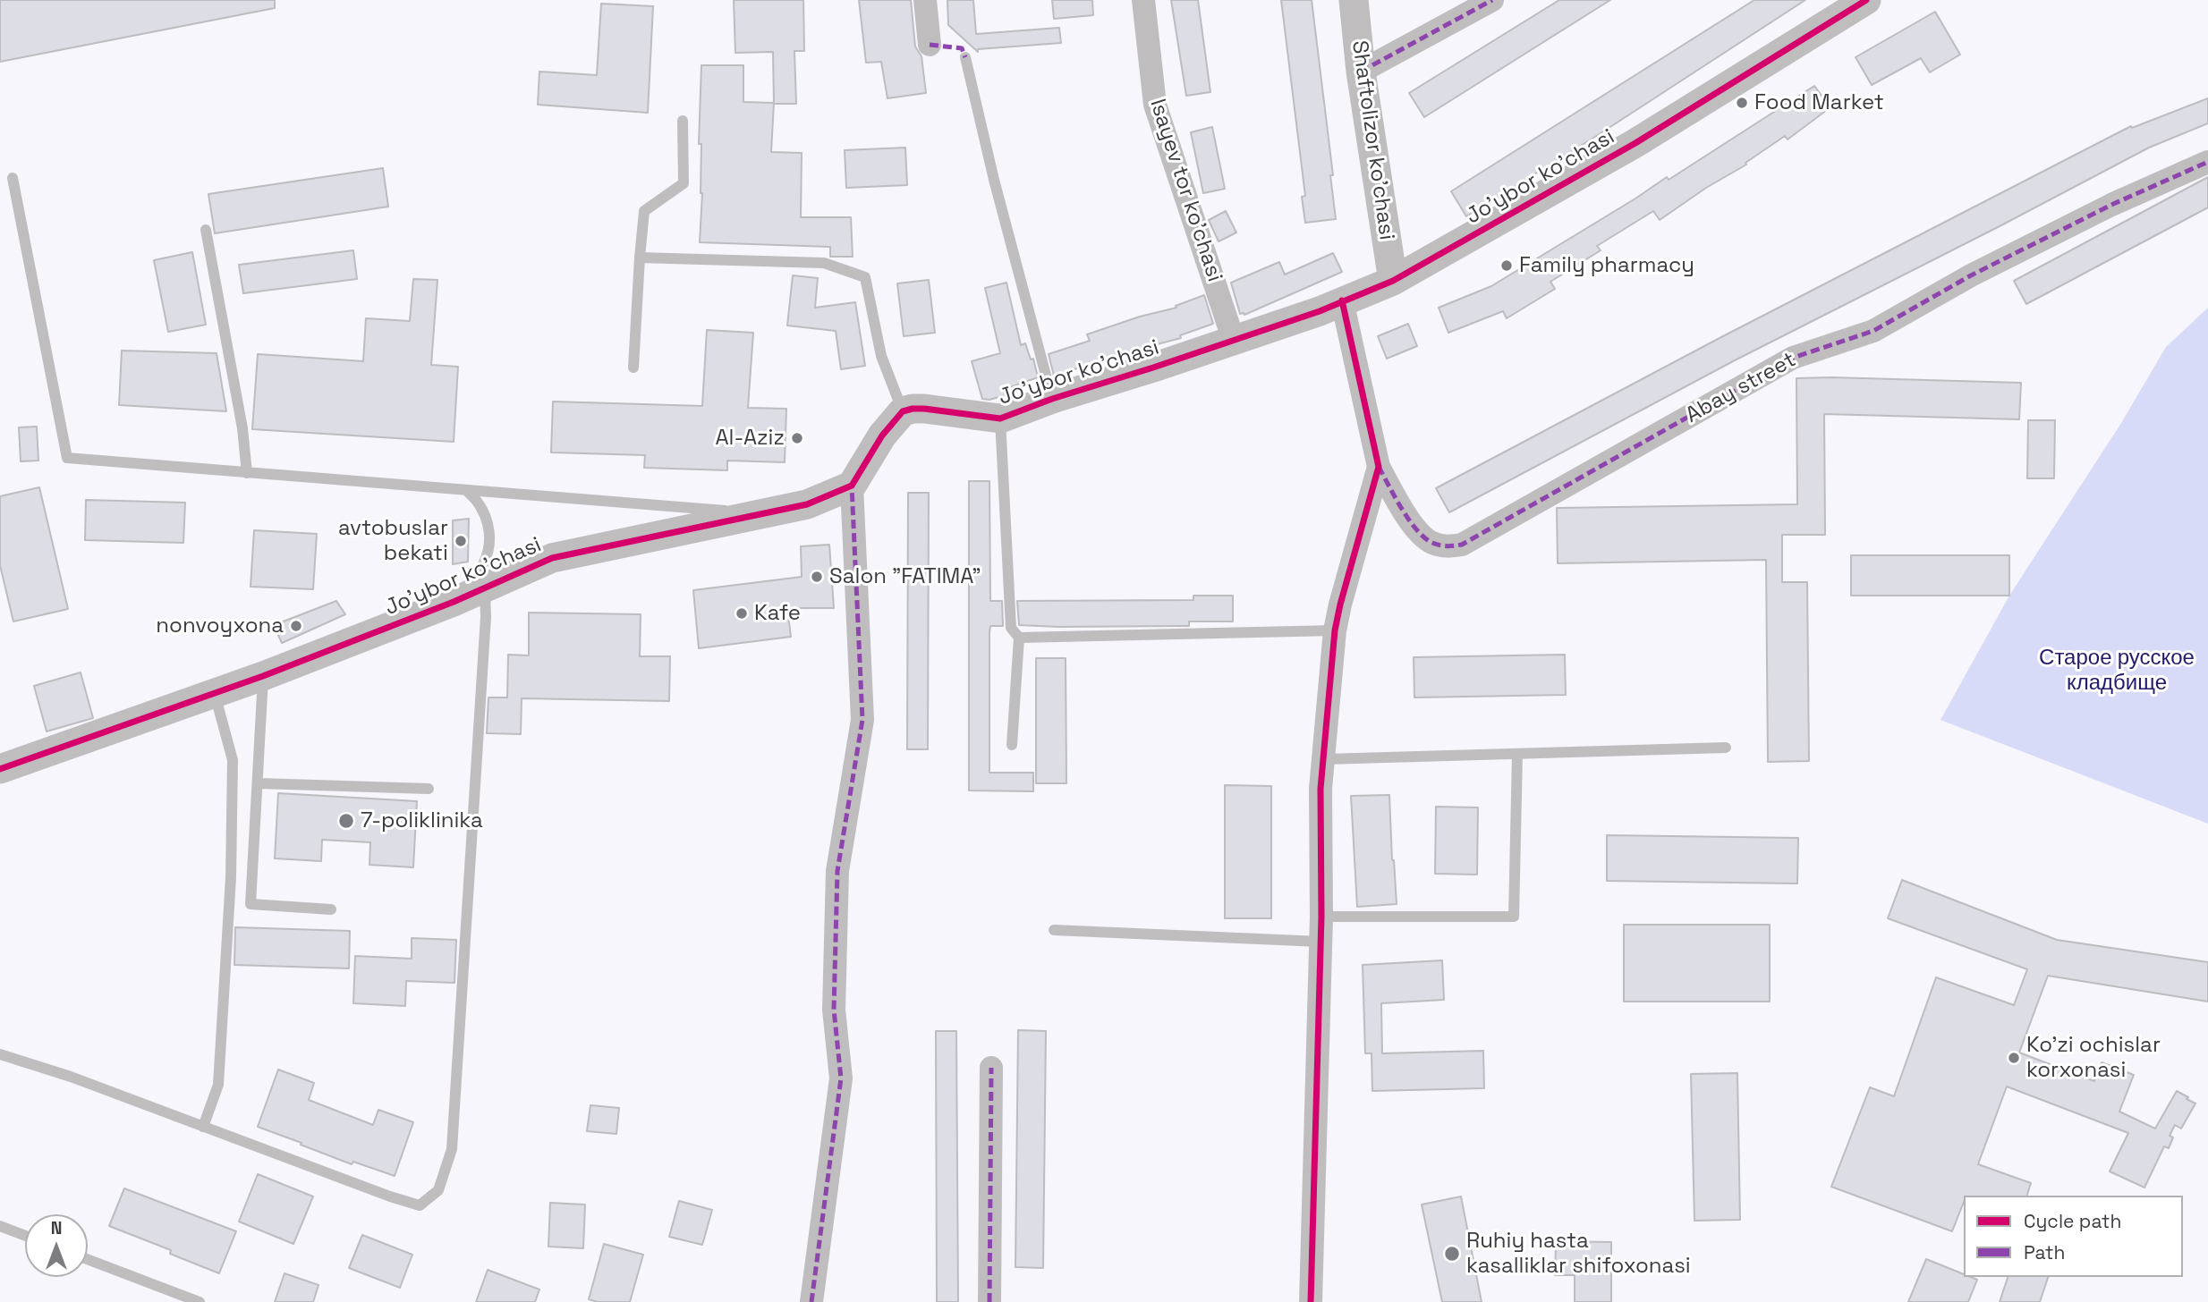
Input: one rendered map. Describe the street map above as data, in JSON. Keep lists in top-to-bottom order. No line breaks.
{"streets":{"street":["Shaftolizor ko'chasi","Jo'ybor ko'chasi","Isayev tor ko'chasi","Abay street"]},"crossings":[["Shaftolizor ko'chasi","Jo'ybor ko'chasi"],["Jo'ybor ko'chasi","Isayev tor ko'chasi"]],"parks":["Старое русское кладбище"],"places":["Food Market","Family pharmacy","Al-Aziz","avtobuslar bekati","Salon \"FATIMA\"","Kafe","nonvoyxona","7-poliklinika","Ko'zi ochislar korxonasi","Ruhiy hasta kasalliklar shifoxonasi"],"legend":["Cycle path","Path"],"north":"top"}
